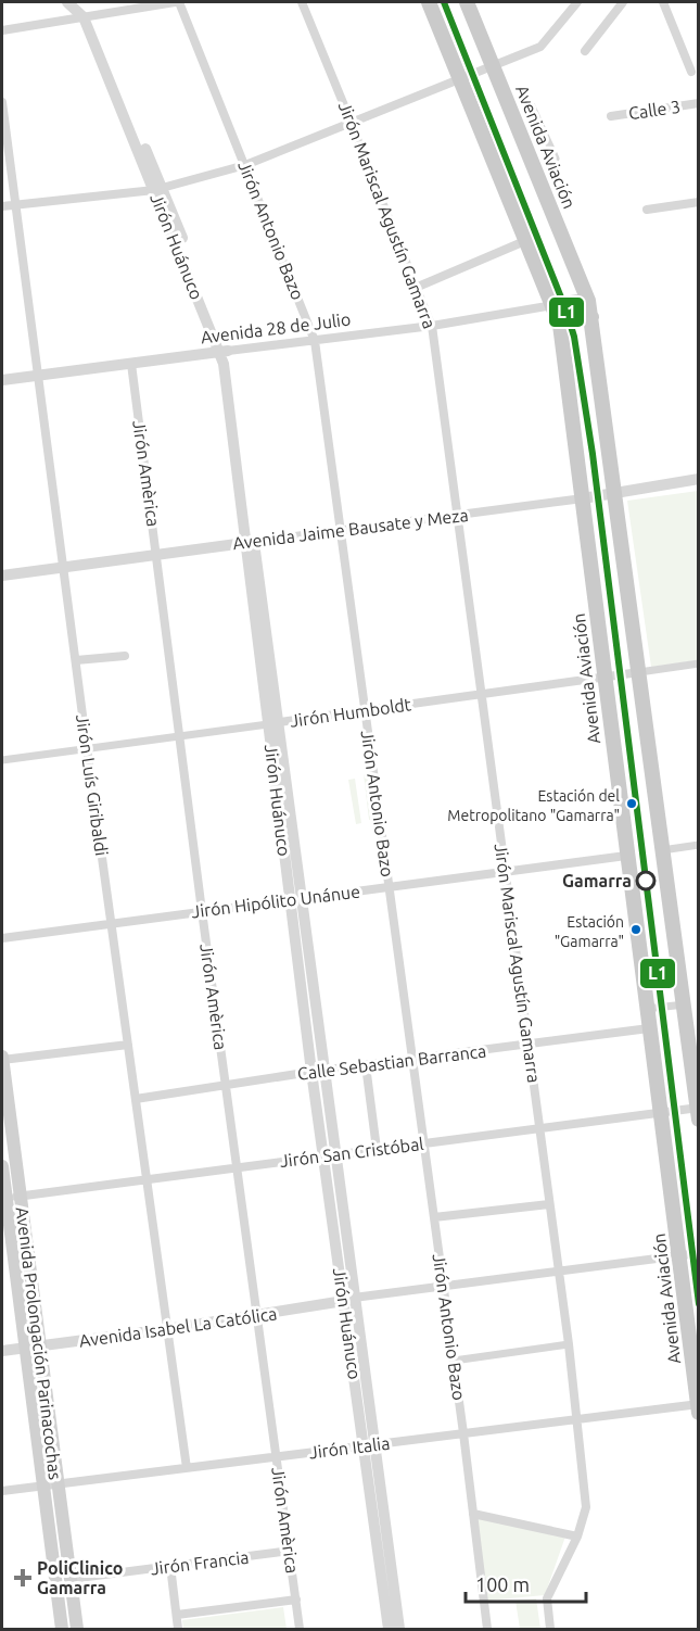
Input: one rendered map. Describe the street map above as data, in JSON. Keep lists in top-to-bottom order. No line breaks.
{"streets":{"main road":["Avenida Aviación","Avenida 28 de Julio","Avenida Prolongación Parinacochas"],"street":["Calle 3","Jirón Mariscal Agustín Gamarra","Jirón Antonio Bazo","Jirón Huánuco","Jirón Amèrica","Avenida Jaime Bausate y Meza","Jirón Humboldt","Jirón Luís Giribaldi","Jirón Hipólito Unánue","Calle Sebastian Barranca","Jirón San Cristóbal","Avenida Isabel La Católica","Jirón Italia","Jirón Francia"]},"crossings":[["Avenida Aviación","Avenida 28 de Julio"],["Avenida Aviación","Avenida Jaime Bausate y Meza"],["Avenida Aviación","Jirón Humboldt"],["Avenida Aviación","Jirón Hipólito Unánue"],["Avenida Aviación","Calle Sebastian Barranca"],["Avenida Aviación","Jirón San Cristóbal"],["Avenida Aviación","Avenida Isabel La Católica"],["Avenida Aviación","Jirón Italia"],["Jirón Mariscal Agustín Gamarra","Avenida 28 de Julio"],["Jirón Mariscal Agustín Gamarra","Avenida Jaime Bausate y Meza"],["Jirón Mariscal Agustín Gamarra","Jirón Humboldt"],["Jirón Mariscal Agustín Gamarra","Jirón Hipólito Unánue"],["Jirón Mariscal Agustín Gamarra","Calle Sebastian Barranca"],["Jirón Mariscal Agustín Gamarra","Jirón San Cristóbal"],["Jirón Mariscal Agustín Gamarra","Avenida Isabel La Católica"],["Jirón Mariscal Agustín Gamarra","Jirón Italia"],["Jirón Antonio Bazo","Avenida 28 de Julio"],["Jirón Antonio Bazo","Avenida Jaime Bausate y Meza"],["Jirón Antonio Bazo","Jirón Humboldt"],["Jirón Antonio Bazo","Jirón Hipólito Unánue"],["Jirón Antonio Bazo","Calle Sebastian Barranca"],["Jirón Antonio Bazo","Jirón San Cristóbal"],["Jirón Antonio Bazo","Avenida Isabel La Católica"],["Jirón Antonio Bazo","Jirón Italia"],["Jirón Huánuco","Avenida 28 de Julio"],["Jirón Huánuco","Avenida Jaime Bausate y Meza"],["Jirón Huánuco","Jirón Humboldt"],["Jirón Huánuco","Jirón Hipólito Unánue"],["Jirón Huánuco","Calle Sebastian Barranca"],["Jirón Huánuco","Jirón San Cristóbal"],["Jirón Huánuco","Avenida Isabel La Católica"],["Jirón Huánuco","Jirón Italia"],["Avenida 28 de Julio","Jirón Amèrica"],["Avenida 28 de Julio","Jirón Luís Giribaldi"],["Jirón Amèrica","Avenida Jaime Bausate y Meza"],["Jirón Amèrica","Jirón Humboldt"],["Jirón Amèrica","Jirón Hipólito Unánue"],["Jirón Amèrica","Calle Sebastian Barranca"],["Jirón Amèrica","Jirón San Cristóbal"],["Jirón Amèrica","Avenida Isabel La Católica"],["Jirón Amèrica","Jirón Italia"],["Jirón Amèrica","Jirón Francia"],["Avenida Jaime Bausate y Meza","Jirón Luís Giribaldi"],["Jirón Humboldt","Jirón Luís Giribaldi"],["Jirón Luís Giribaldi","Jirón Hipólito Unánue"],["Jirón Luís Giribaldi","Calle Sebastian Barranca"],["Jirón Luís Giribaldi","Jirón San Cristóbal"],["Jirón Luís Giribaldi","Avenida Isabel La Católica"],["Jirón Luís Giribaldi","Jirón Italia"],["Jirón San Cristóbal","Avenida Prolongación Parinacochas"],["Avenida Isabel La Católica","Avenida Prolongación Parinacochas"],["Avenida Prolongación Parinacochas","Jirón Italia"],["Avenida Prolongación Parinacochas","Jirón Francia"]],"places":{"other":["Estación del Metropolitano \"Gamarra\"","Gamarra","Estación \"Gamarra\""],"health":["PoliClinico Gamarra"]},"lines":["transit line L1"],"scale_bar":"100 m"}
